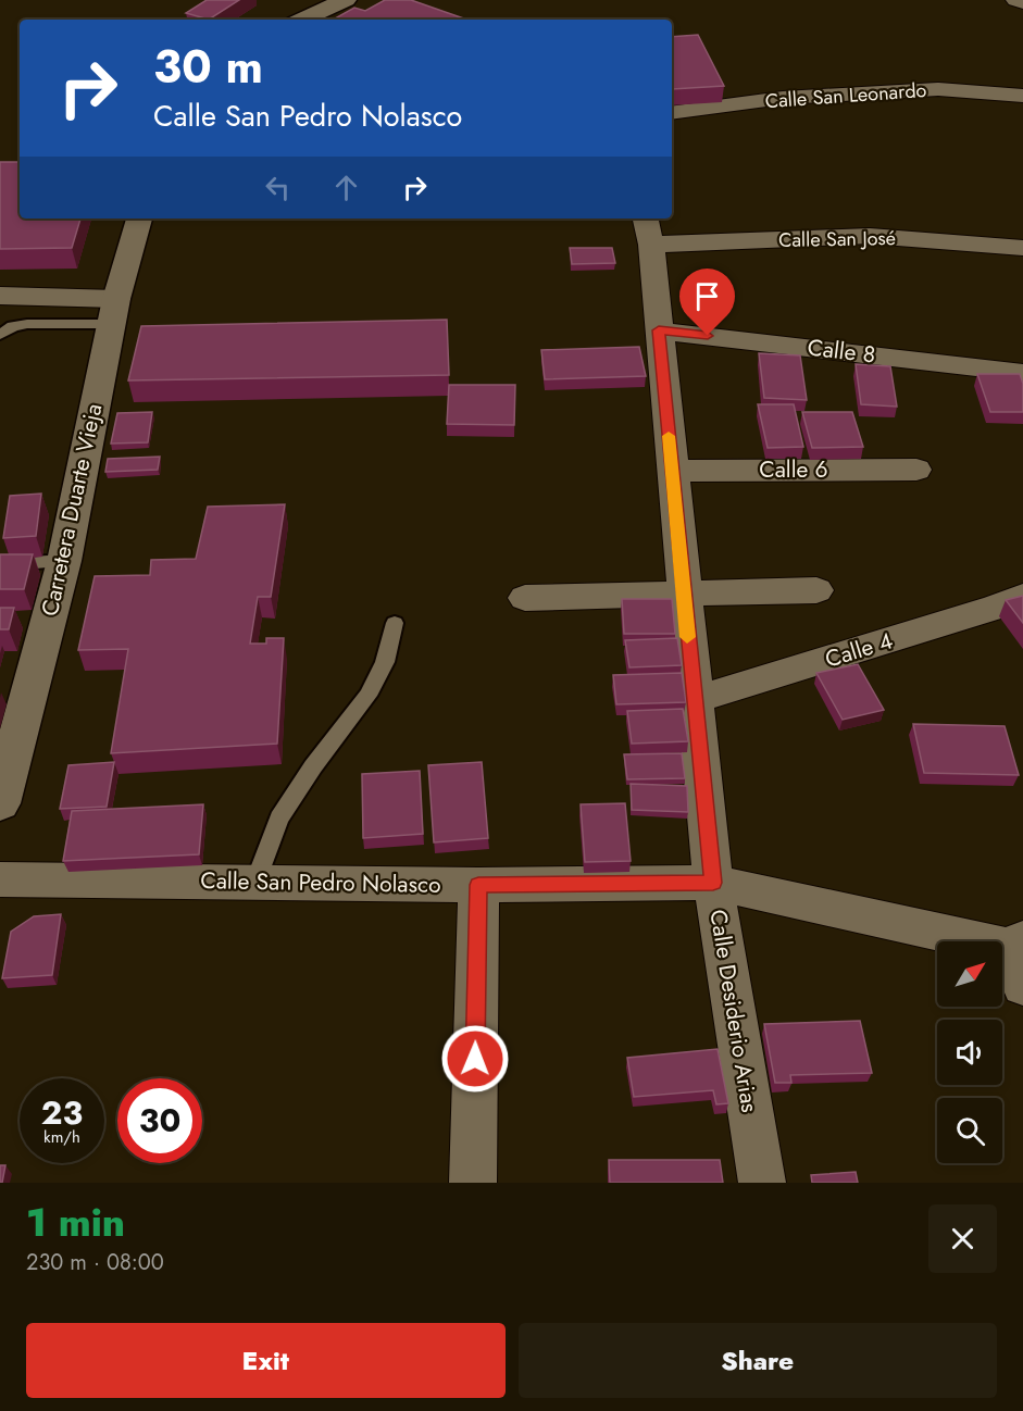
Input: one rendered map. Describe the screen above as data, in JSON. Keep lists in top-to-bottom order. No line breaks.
{"streets":{"main road":["Carretera Duarte Vieja"],"street":["Calle San Leonardo","Calle San José","Calle 8","Calle 6","Calle 4","Calle San Pedro Nolasco","Calle Desiderio Arias"]},"crossings":[["Calle San José","Calle Desiderio Arias"],["Calle 8","Calle Desiderio Arias"],["Calle 6","Calle Desiderio Arias"],["Calle 4","Calle Desiderio Arias"],["Calle San Pedro Nolasco","Calle Desiderio Arias"]],"north":"top right","page":{"turn":["30 m","Calle San Pedro Nolasco"],"speed":"23 km/h","limit":"30","heading":["1 min","230 m · 08:00"],"buttons":["Exit","Share"]}}
